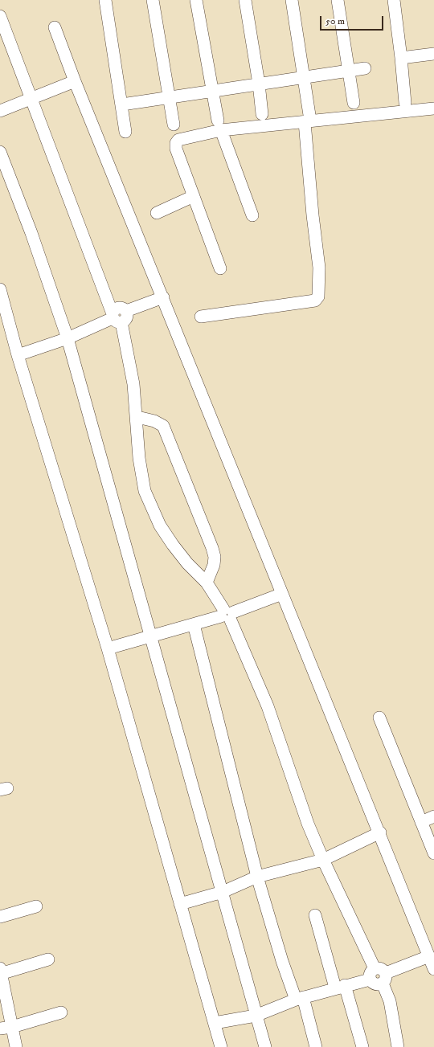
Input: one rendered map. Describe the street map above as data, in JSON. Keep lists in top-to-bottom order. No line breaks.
{"scale_bar":"50 m"}
